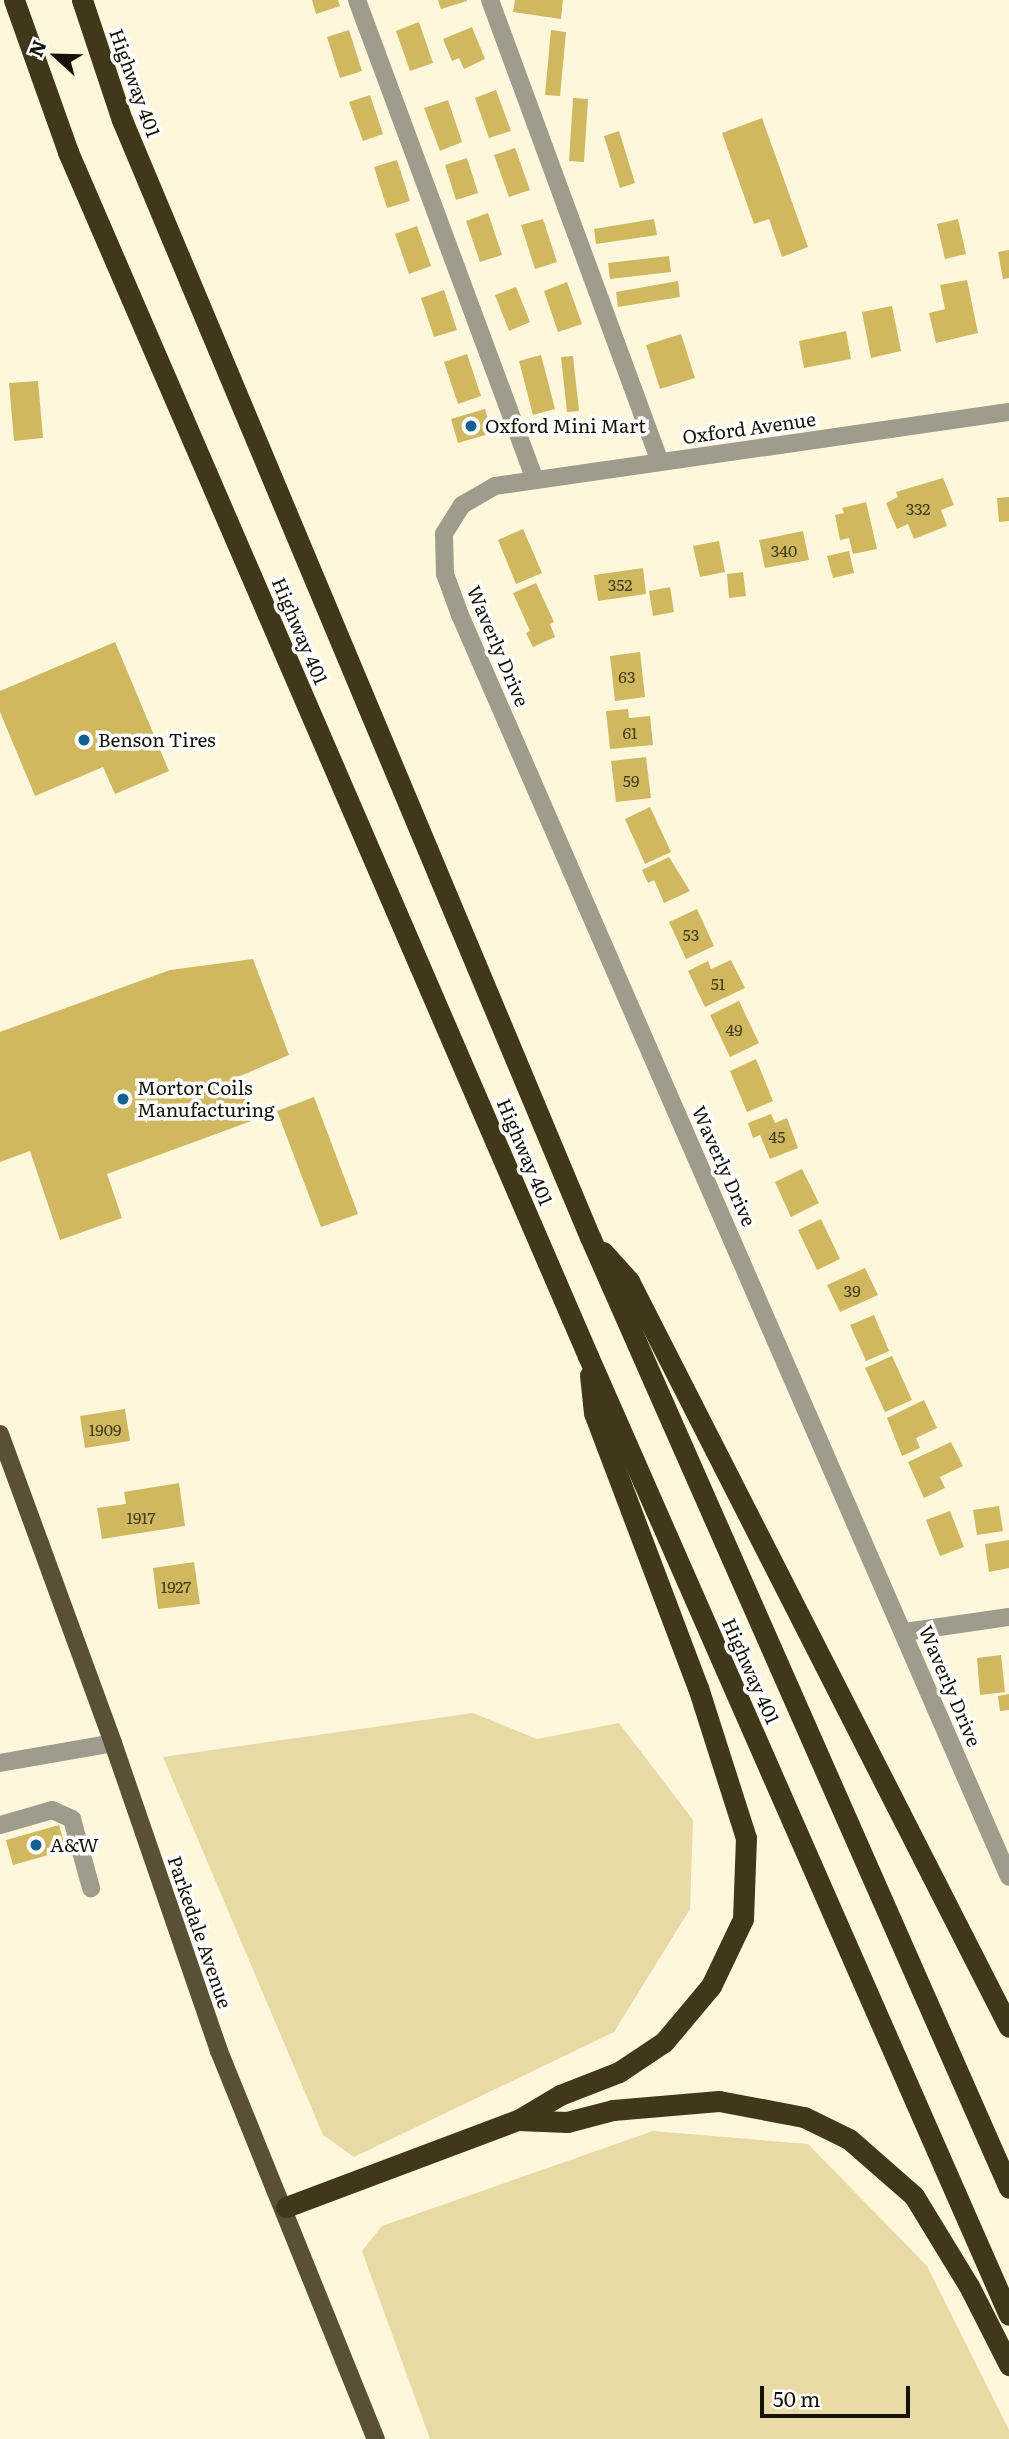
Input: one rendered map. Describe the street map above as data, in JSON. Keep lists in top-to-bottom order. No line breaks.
{"streets":{"highway":["Highway 401"],"main road":["Parkedale Avenue"],"street":["Oxford Avenue","Waverly Drive"]},"crossings":[["Oxford Avenue","Waverly Drive"]],"places":["Oxford Mini Mart","Benson Tires","Mortor Coils Manufacturing","A&W"],"house_numbers":["332","340","352","63","61","59","53","51","49","45","39","1909","1917","1927"],"scale_bar":"50 m","north":"left"}
